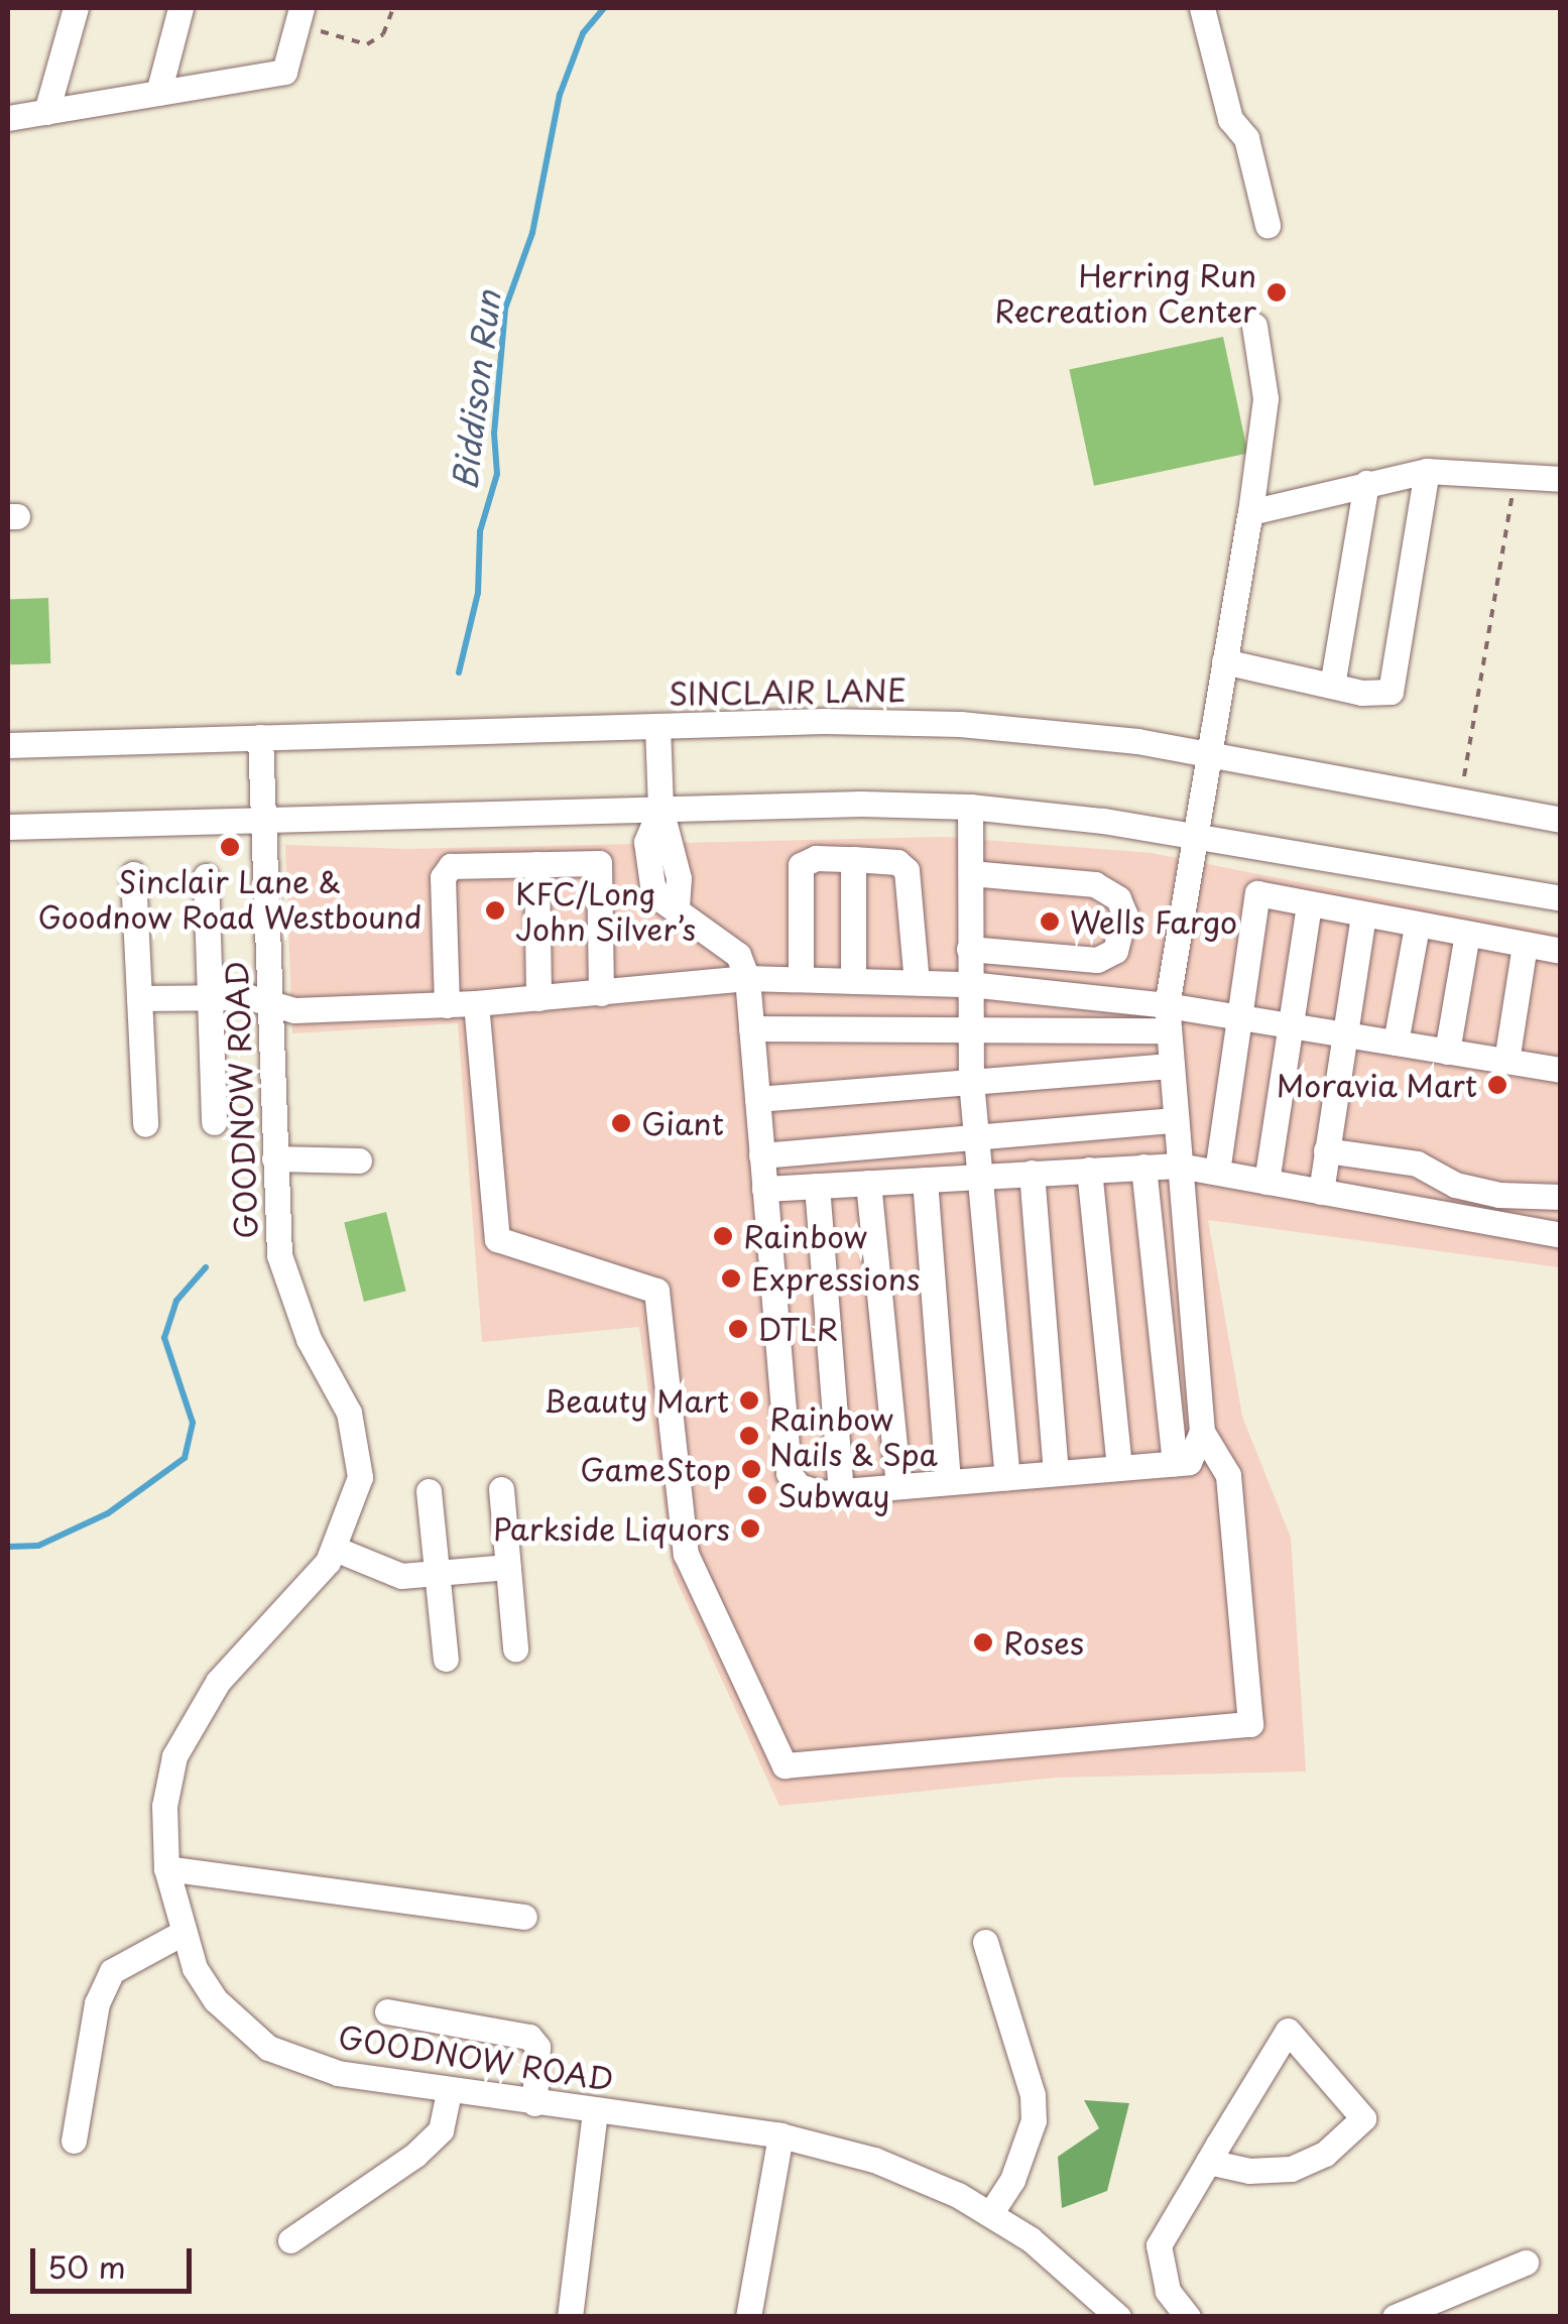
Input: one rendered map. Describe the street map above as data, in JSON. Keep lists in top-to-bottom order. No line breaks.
{"streets":{"street":["SINCLAIR LANE","GOODNOW ROAD"]},"crossings":[["SINCLAIR LANE","GOODNOW ROAD"]],"water":["Biddison Run"],"places":["Herring Run Recreation Center","Sinclair Lane & Goodnow Road Westbound","KFC/Long John Silver’s","Wells Fargo","Moravia Mart","Giant","Rainbow","Expressions","DTLR","Beauty Mart","Rainbow Nails & Spa","GameStop","Subway","Parkside Liquors","Roses"],"scale_bar":"50 m"}
